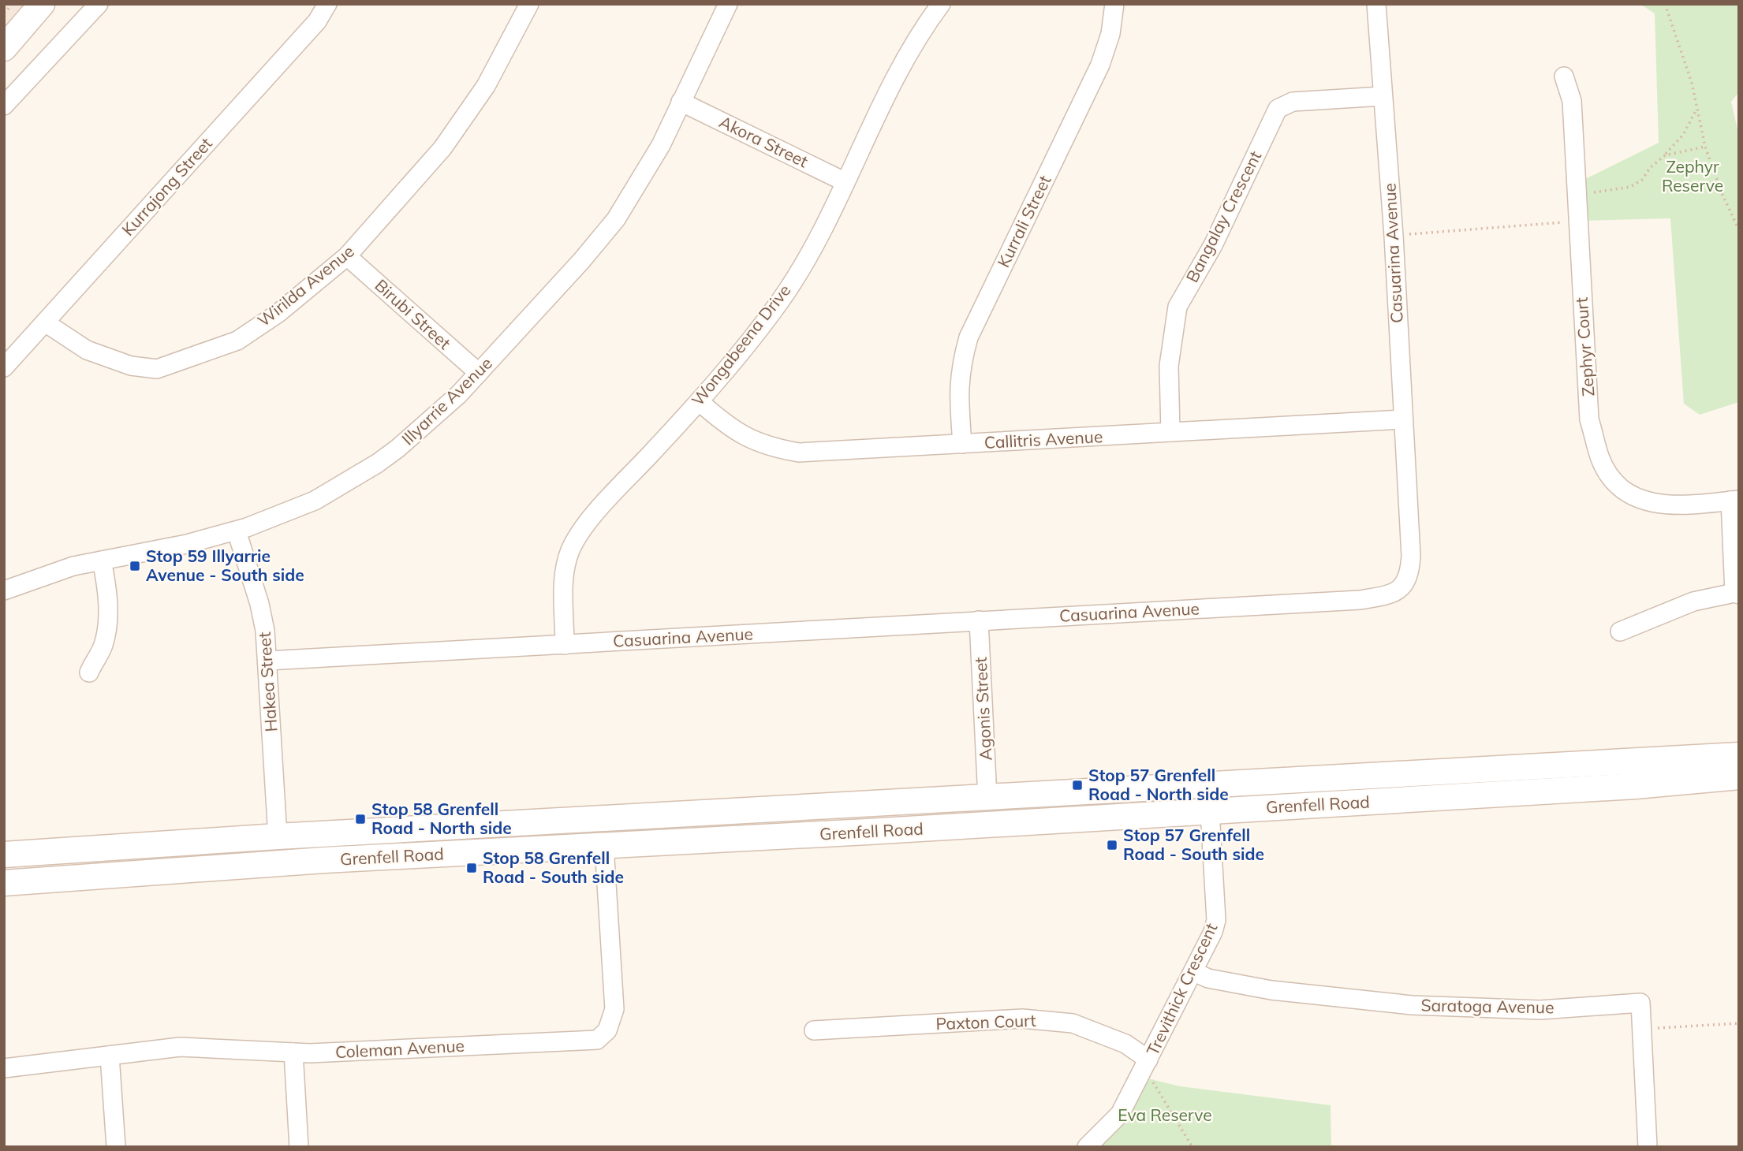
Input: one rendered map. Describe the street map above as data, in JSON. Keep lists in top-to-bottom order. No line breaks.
{"streets":{"main road":["Grenfell Road"],"street":["Akora Street","Kurrajong Street","Bangalay Crescent","Kurrali Street","Casuarina Avenue","Wirilda Avenue","Birubi Street","Wongabeena Drive","Zephyr Court","Illyarrie Avenue","Callitris Avenue","Hakea Street","Agonis Street","Trevithick Crescent","Saratoga Avenue","Paxton Court","Coleman Avenue"]},"crossings":[["Akora Street","Wongabeena Drive"],["Akora Street","Illyarrie Avenue"],["Kurrajong Street","Wirilda Avenue"],["Bangalay Crescent","Casuarina Avenue"],["Bangalay Crescent","Callitris Avenue"],["Kurrali Street","Callitris Avenue"],["Casuarina Avenue","Wongabeena Drive"],["Casuarina Avenue","Callitris Avenue"],["Casuarina Avenue","Hakea Street"],["Casuarina Avenue","Agonis Street"],["Wirilda Avenue","Birubi Street"],["Birubi Street","Illyarrie Avenue"],["Wongabeena Drive","Callitris Avenue"],["Illyarrie Avenue","Hakea Street"],["Hakea Street","Grenfell Road"],["Agonis Street","Grenfell Road"],["Grenfell Road","Trevithick Crescent"],["Grenfell Road","Coleman Avenue"],["Trevithick Crescent","Saratoga Avenue"],["Trevithick Crescent","Paxton Court"]],"parks":["Zephyr Reserve","Eva Reserve"],"places":{"transit":["Stop 59 Illyarrie Avenue - South side","Stop 57 Grenfell Road - North side","Stop 58 Grenfell Road - North side","Stop 57 Grenfell Road - South side","Stop 58 Grenfell Road - South side"]}}
